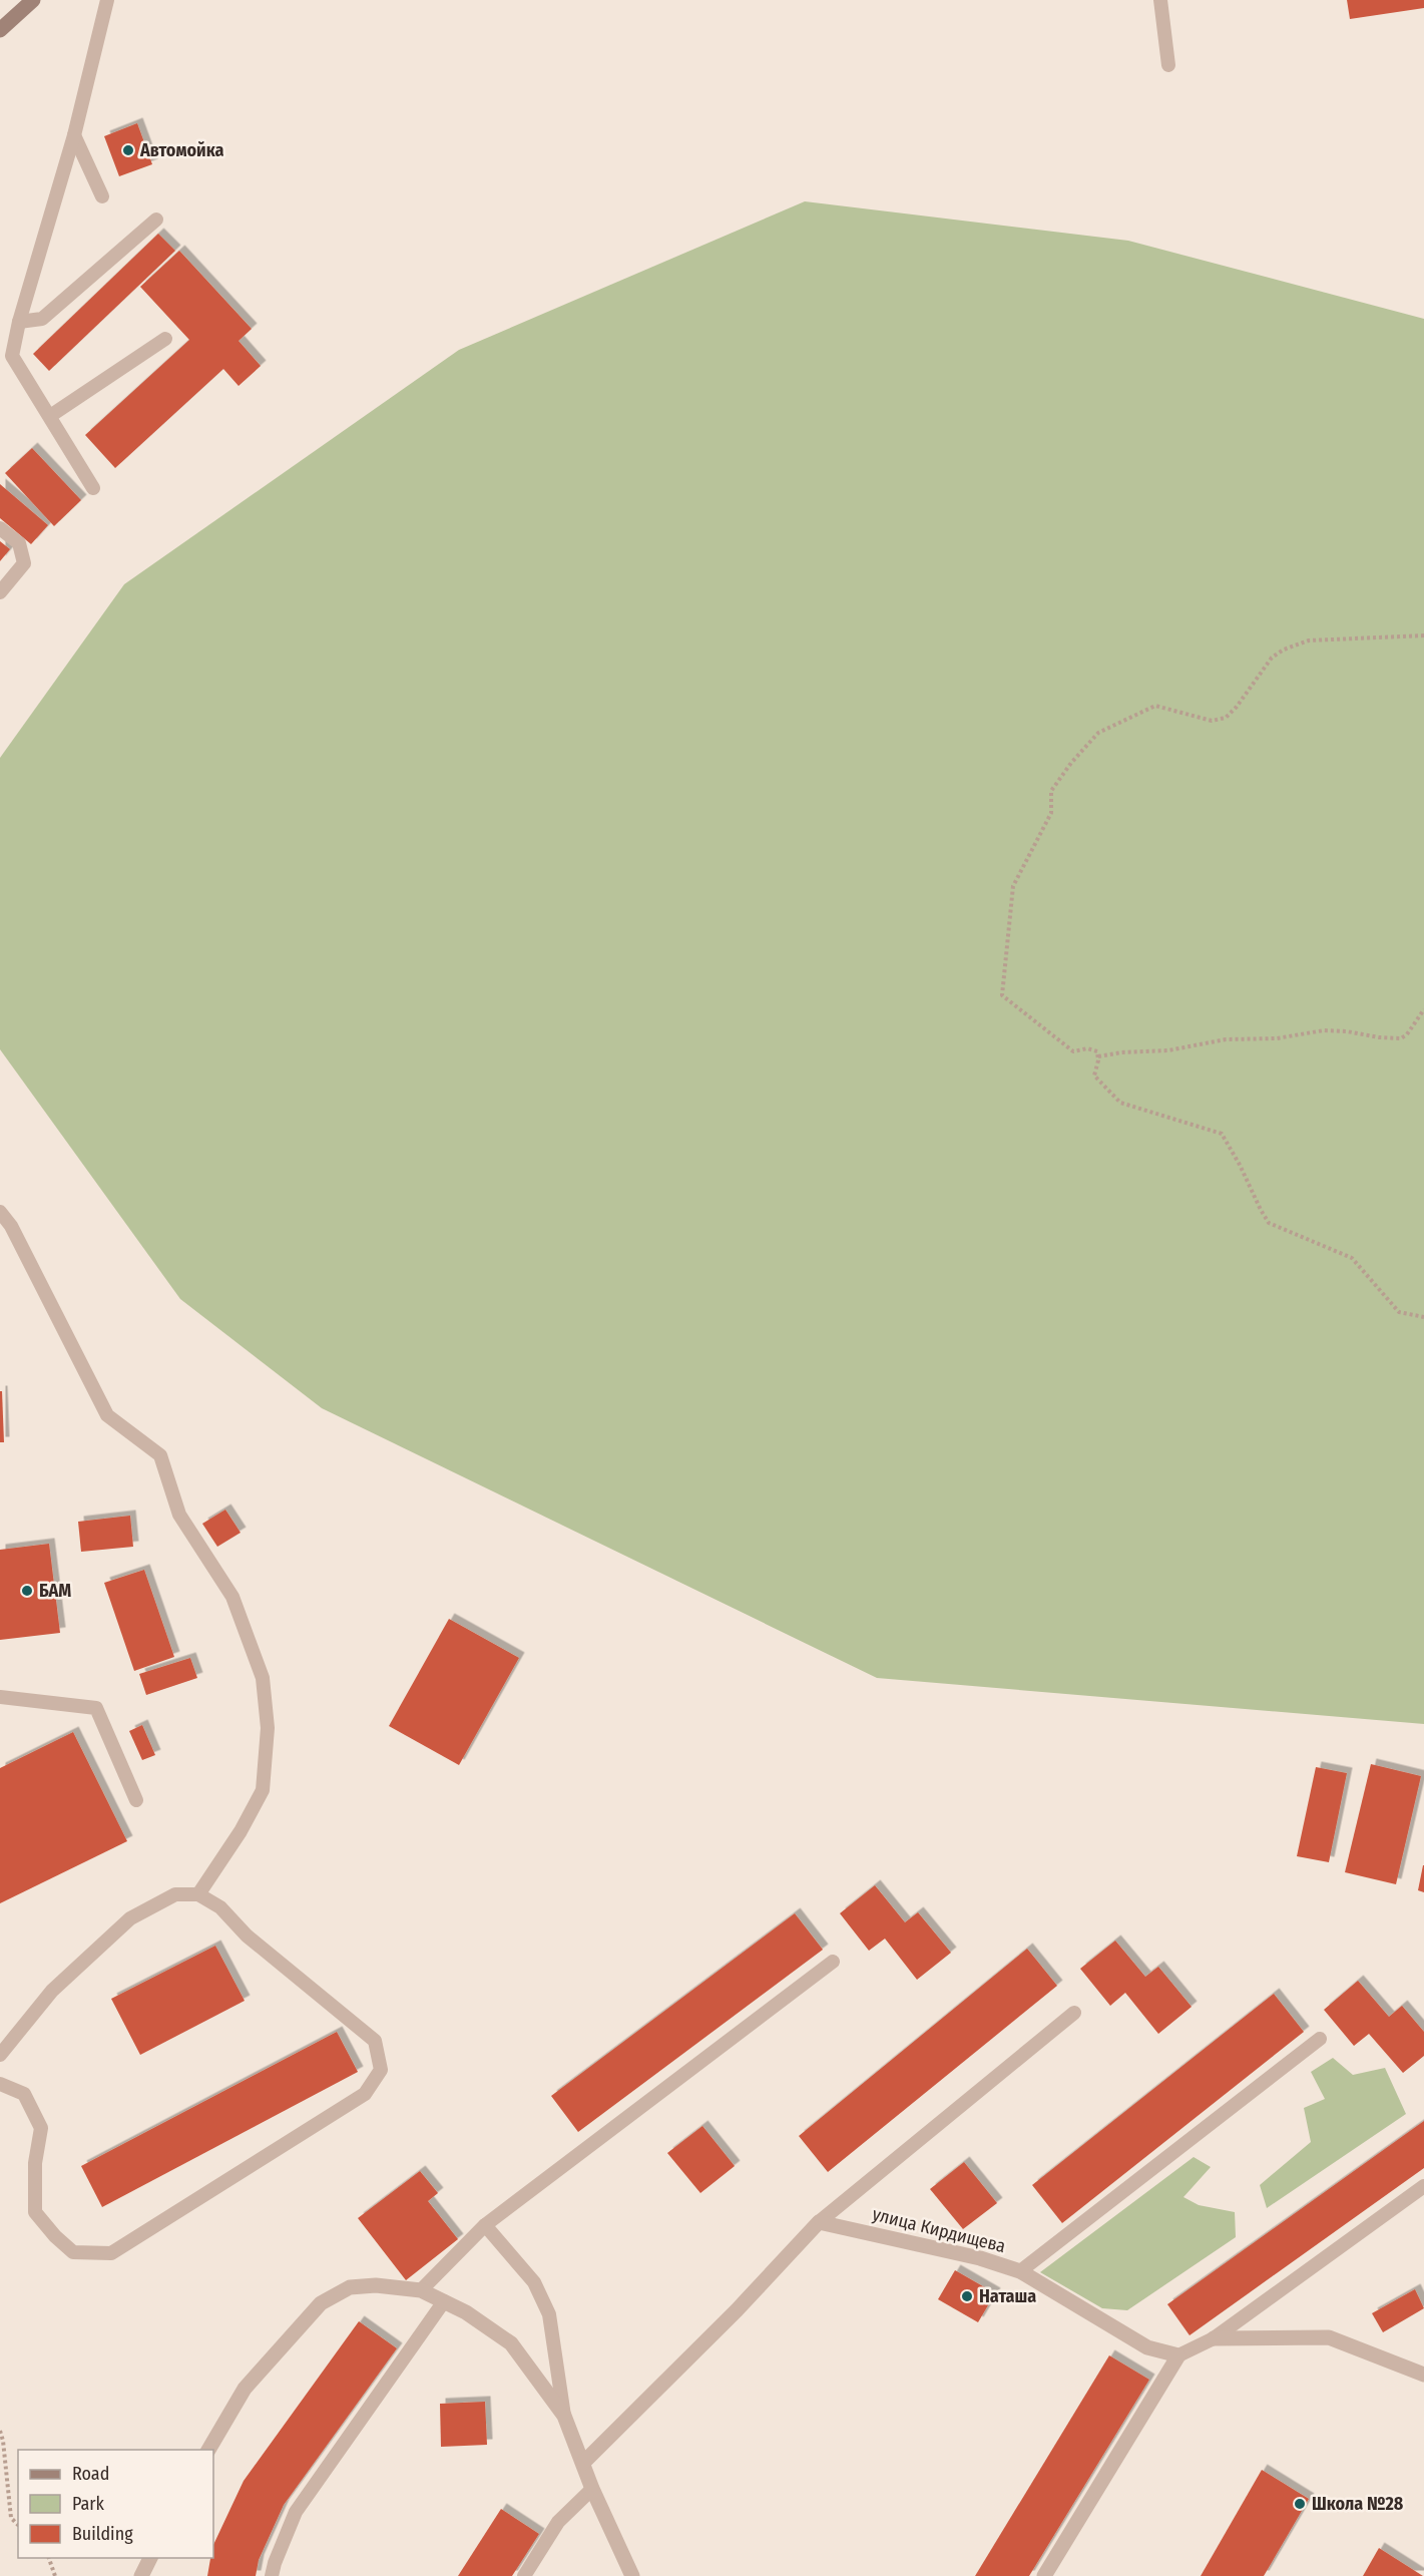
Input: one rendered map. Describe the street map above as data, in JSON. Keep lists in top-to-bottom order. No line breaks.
{"streets":{"street":["улица Кирдищева"]},"places":["Автомойка","БАМ","Наташа","Школа №28"],"legend":["Road","Park","Building"]}
